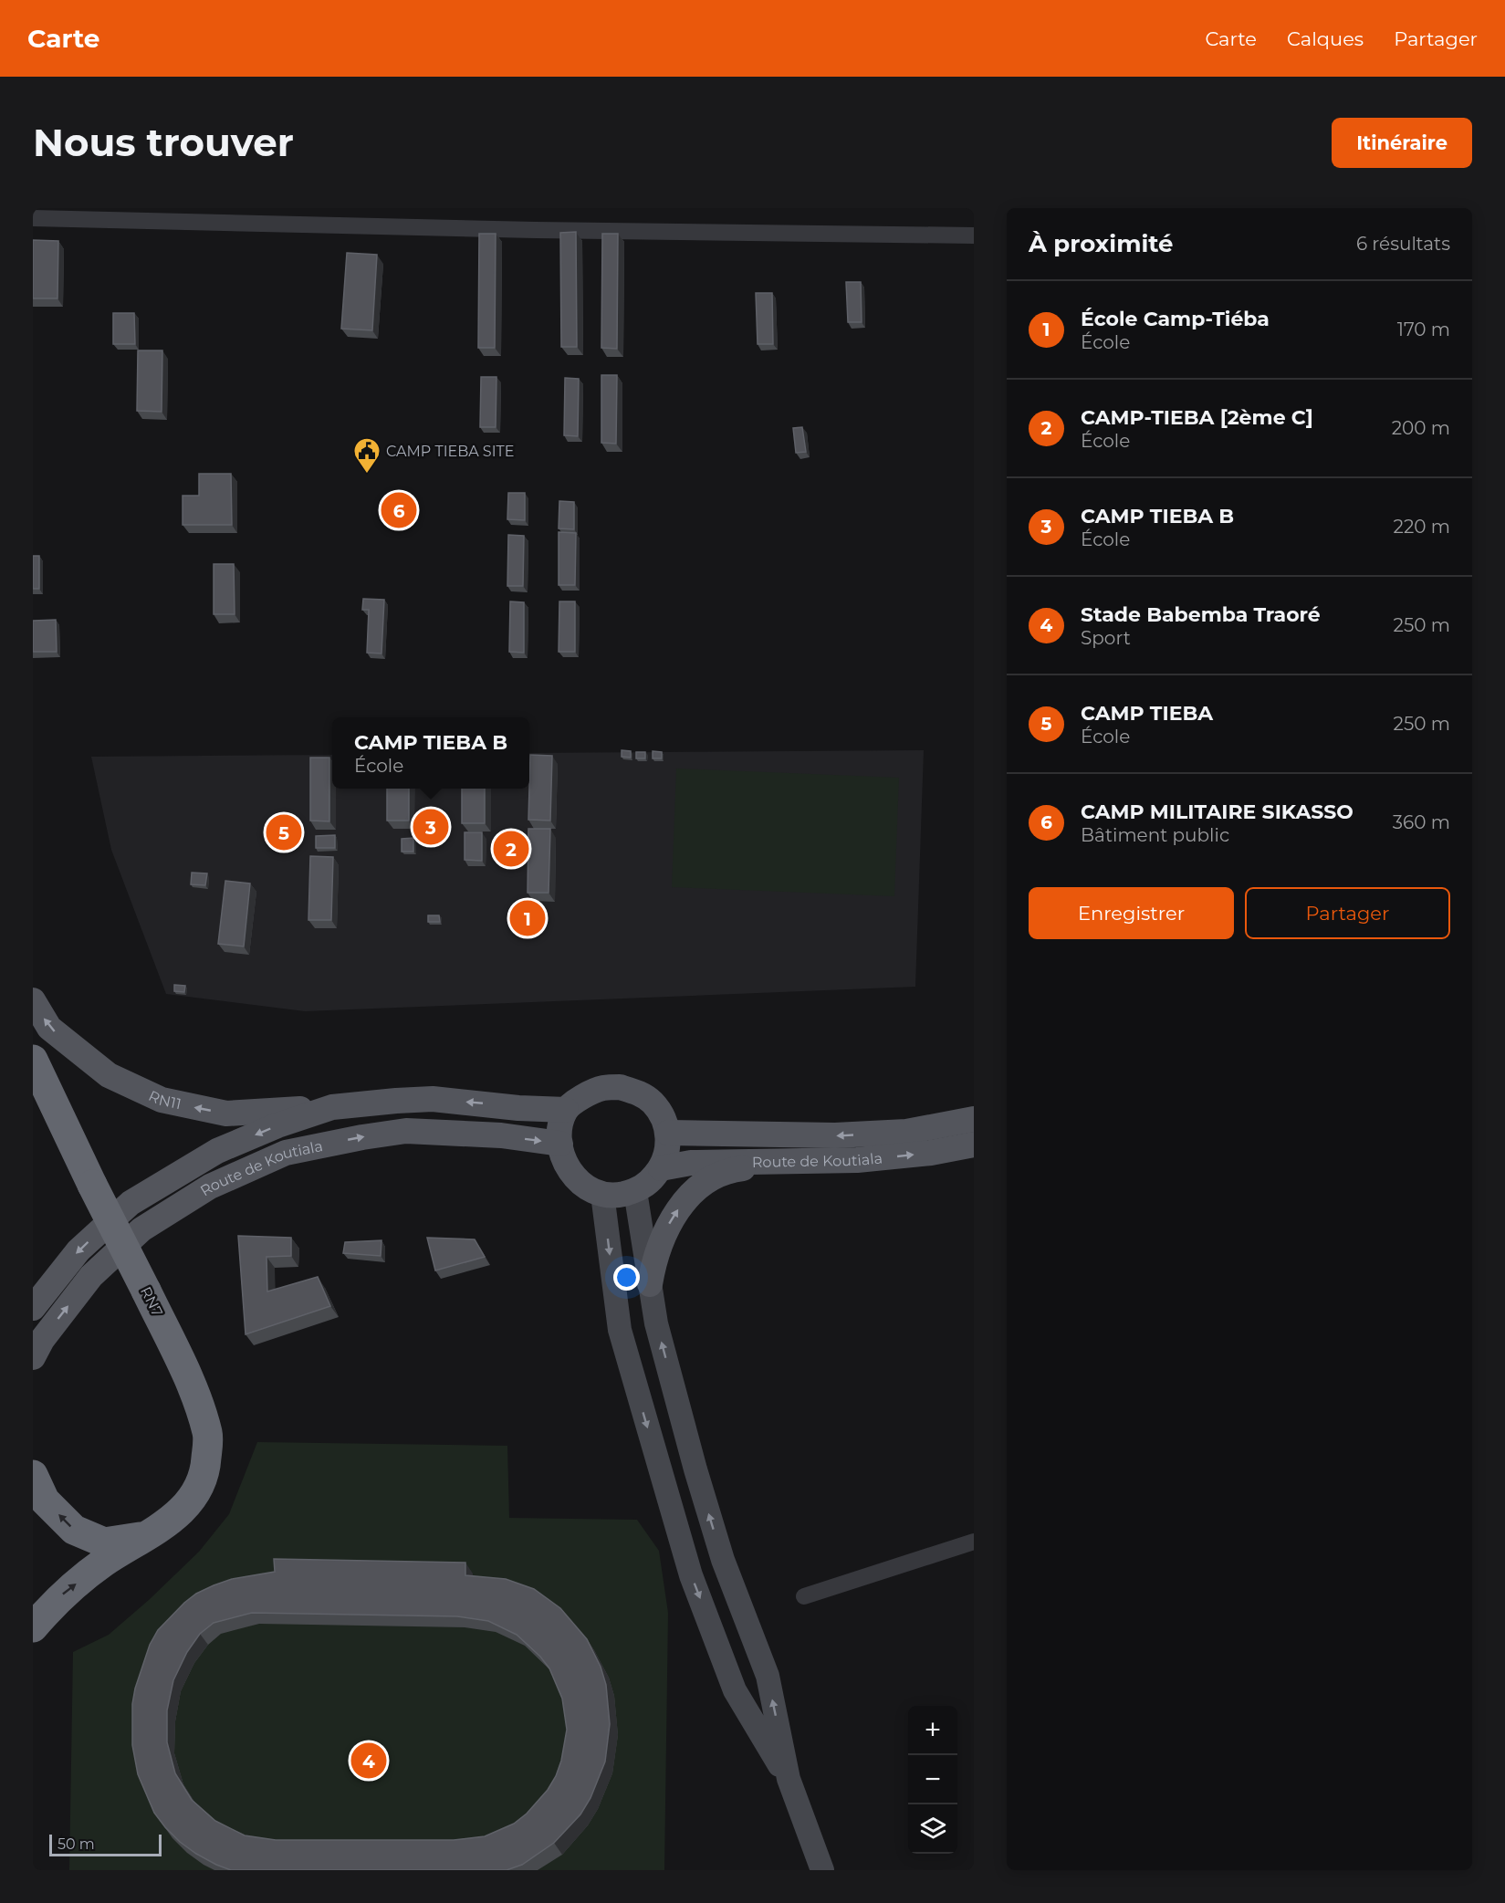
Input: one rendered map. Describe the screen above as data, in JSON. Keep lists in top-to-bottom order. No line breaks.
{"streets":{"highway":["RN7"],"main road":["RN11","Route de Koutiala"]},"crossings":[["RN11","Route de Koutiala"]],"one_way":["RN11"],"places":{"public building":["CAMP TIEBA SITE"]},"scale_bar":"50 m","page":{"header":"Carte","nav":["Carte","Calques","Partager"],"buttons":["Itinéraire",["Enregistrer","Partager"]],"title":"Nous trouver","heading":["À proximité","6 résultats"],"list":[{"mark":"1","name":"École Camp-Tiéba","note":"École","value":"170 m"},{"mark":"2","name":"CAMP-TIEBA [2ème C]","note":"École","value":"200 m"},{"mark":"3","name":"CAMP TIEBA B","note":"École","value":"220 m"},{"mark":"4","name":"Stade Babemba Traoré","note":"Sport","value":"250 m"},{"mark":"5","name":"CAMP TIEBA","note":"École","value":"250 m"},{"mark":"6","name":"CAMP MILITAIRE SIKASSO","note":"Bâtiment public","value":"360 m"}],"pins":["6","3","5","2","1","4"],"popup":["CAMP TIEBA B","École"],"map_buttons":["+","−"],"scale":"50 m"}}
